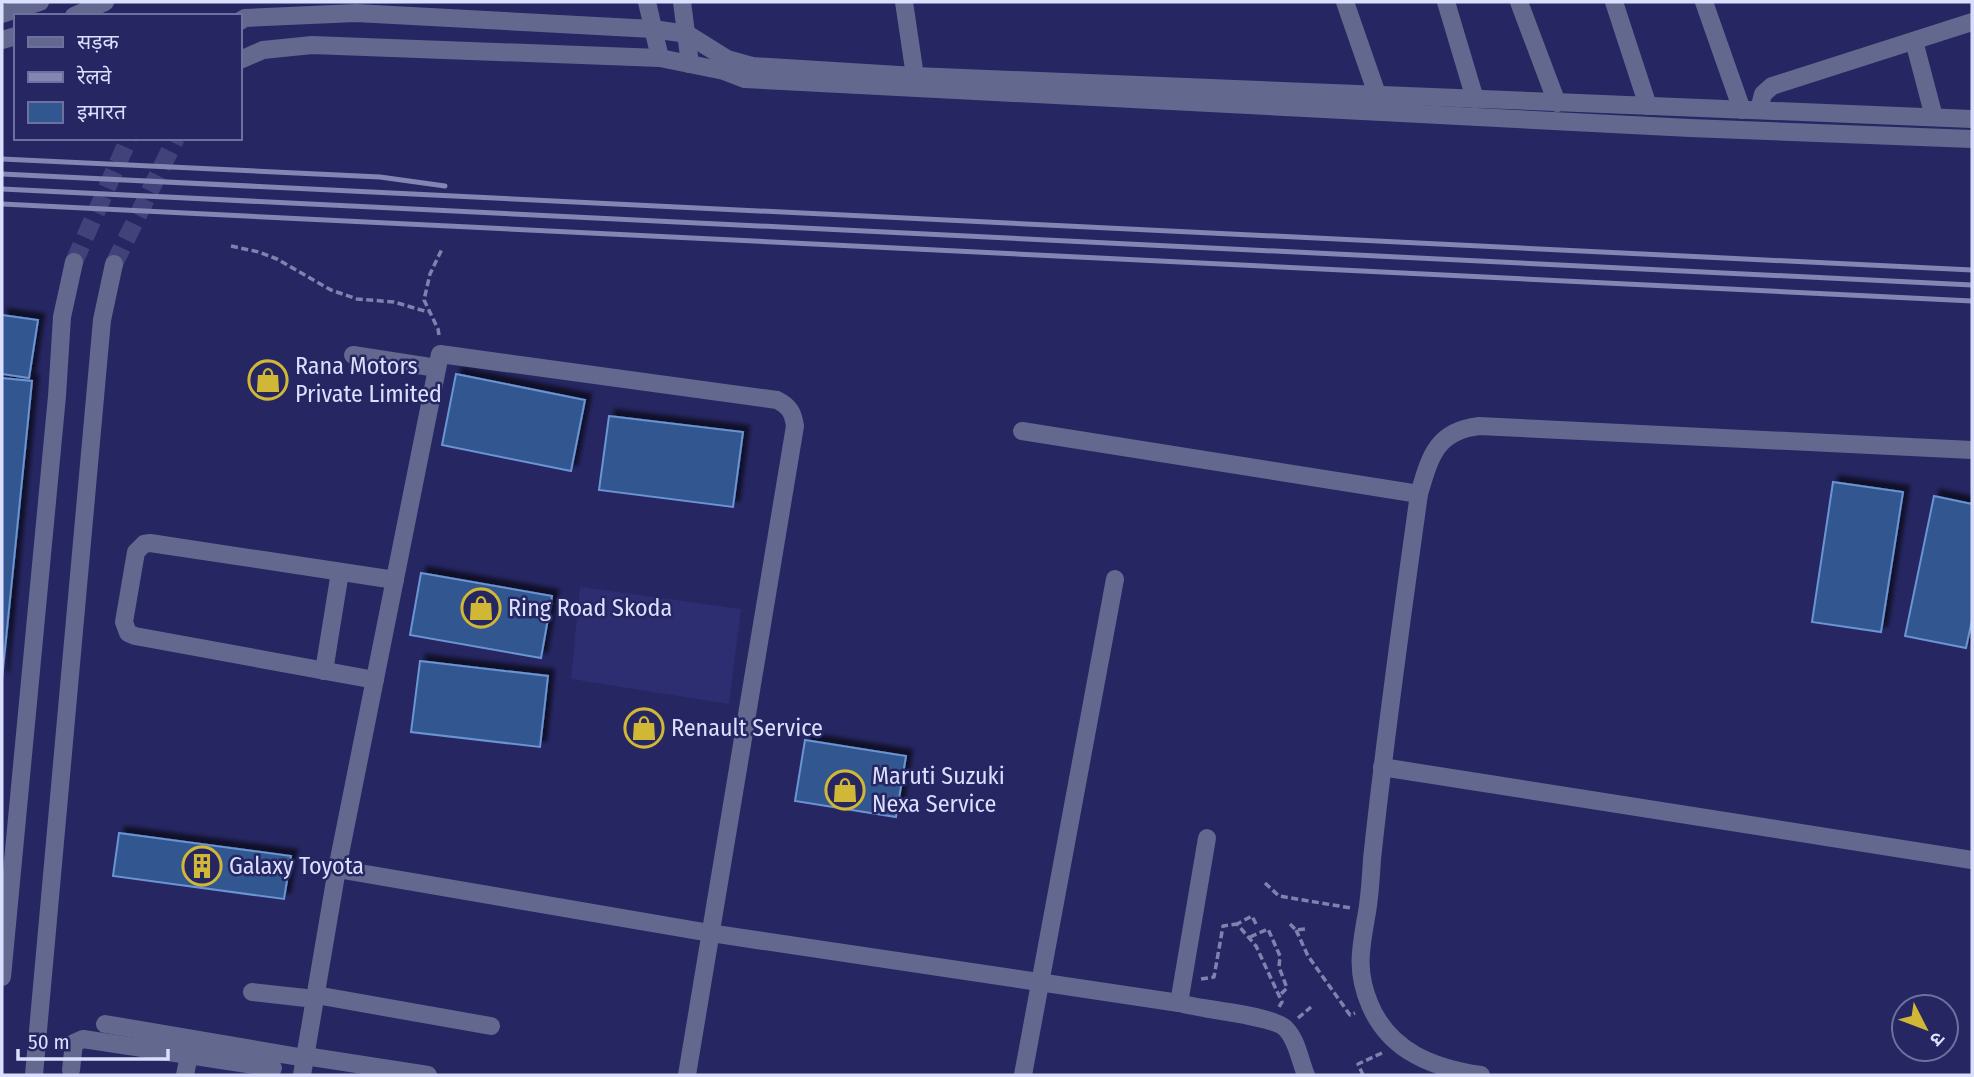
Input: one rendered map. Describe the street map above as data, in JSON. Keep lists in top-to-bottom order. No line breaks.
{"places":{"shop":["Rana Motors Private Limited","Ring Road Skoda","Renault Service","Maruti Suzuki Nexa Service"],"building":["Galaxy Toyota"]},"legend":["सड़क","रेलवे","इमारत"],"scale_bar":"50 m","north":"bottom right"}
